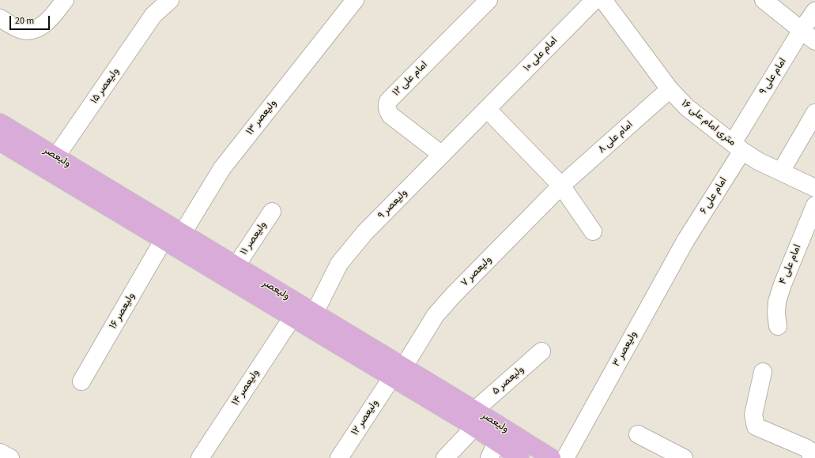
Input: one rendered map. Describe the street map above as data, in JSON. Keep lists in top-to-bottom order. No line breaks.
{"streets":{"main road":["ولیعصر"],"street":["امام علی ۱۰","امام علی ۹","امام علی ۱۲","ولیعصر ۱۵","ولیعصر ۱۳","۱۶ متری امام علی","امام علی ۸","امام علی ۶","ولیعصر ۹","ولیعصر ۱۱","امام علی ۴","ولیعصر ۷","ولیعصر ۱۶","ولیعصر ۳","ولیعصر ۵","ولیعصر ۱۴","ولیعصر ۱۲"]},"crossings":[["امام علی ۱۰","ولیعصر ۹"],["امام علی ۹","۱۶ متری امام علی"],["امام علی ۹","امام علی ۶"],["امام علی ۱۲","ولیعصر ۹"],["ولیعصر ۱۵","ولیعصر"],["ولیعصر ۱۳","ولیعصر"],["۱۶ متری امام علی","امام علی ۸"],["۱۶ متری امام علی","امام علی ۶"],["امام علی ۸","ولیعصر ۷"],["ولیعصر","ولیعصر ۹"],["ولیعصر","ولیعصر ۱۱"],["ولیعصر","ولیعصر ۷"],["ولیعصر","ولیعصر ۱۶"],["ولیعصر","ولیعصر ۵"],["ولیعصر","ولیعصر ۱۴"],["ولیعصر","ولیعصر ۱۲"],["امام علی ۶","ولیعصر ۳"],["ولیعصر ۷","ولیعصر ۱۲"]],"scale_bar":"20 m"}
